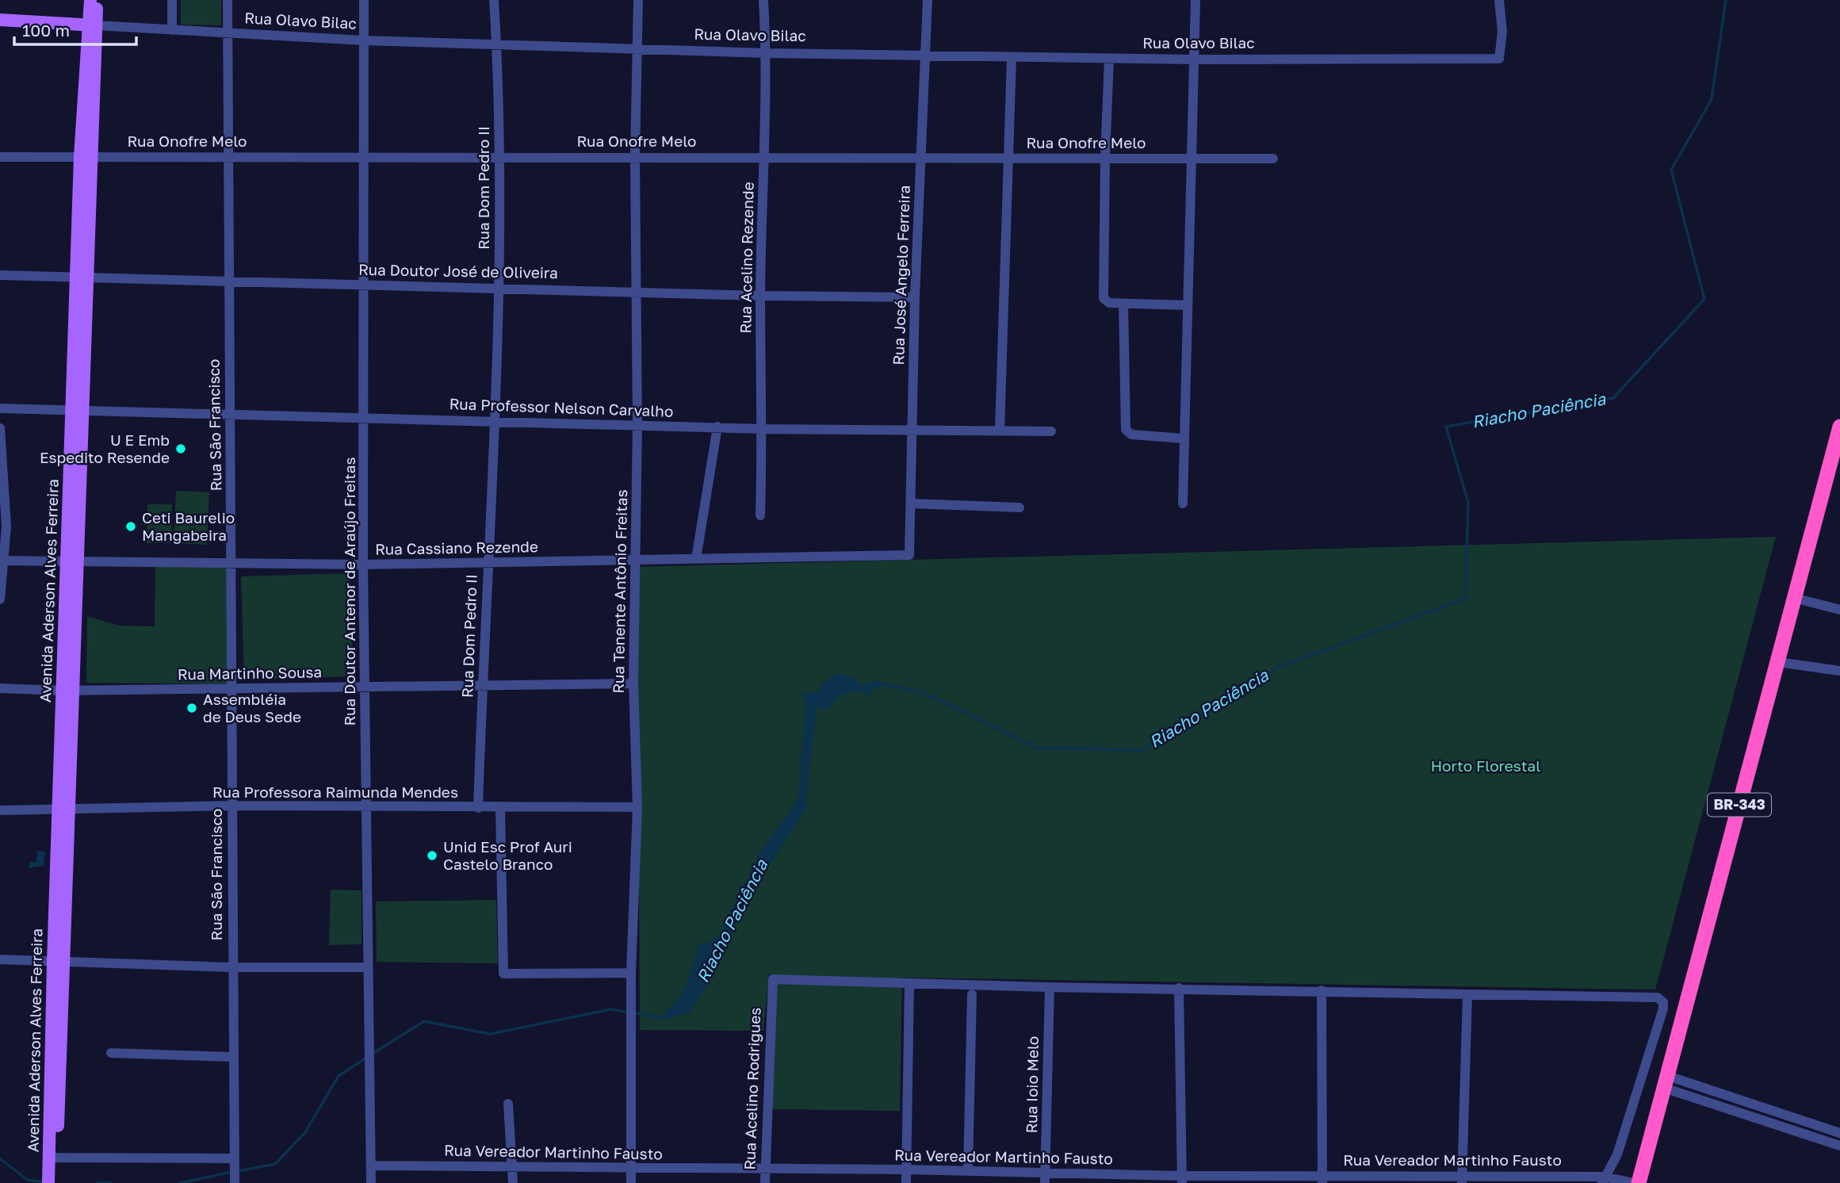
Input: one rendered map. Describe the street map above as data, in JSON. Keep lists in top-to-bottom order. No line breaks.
{"streets":{"highway":["BR-343"],"main road":["Rua Olavo Bilac","Avenida Aderson Alves Ferreira"],"street":["Rua Onofre Melo","Rua Dom Pedro II","Rua Acelino Rezende","Rua Doutor José de Oliveira","Rua José Angelo Ferreira","Rua Professor Nelson Carvalho","Rua São Francisco","Rua Cassiano Rezende","Rua Doutor Antenor de Araújo Freitas","Rua Tenente Antônio Freitas","Rua Martinho Sousa","Rua Professora Raimunda Mendes","Rua Ioio Melo","Rua Acelino Rodrigues","Rua Vereador Martinho Fausto"]},"crossings":[["Rua Olavo Bilac","Rua Dom Pedro II"],["Rua Olavo Bilac","Rua Acelino Rezende"],["Rua Olavo Bilac","Rua José Angelo Ferreira"],["Rua Olavo Bilac","Rua São Francisco"],["Rua Olavo Bilac","Avenida Aderson Alves Ferreira"],["Rua Olavo Bilac","Rua Doutor Antenor de Araújo Freitas"],["Rua Olavo Bilac","Rua Tenente Antônio Freitas"],["Rua Onofre Melo","Rua Dom Pedro II"],["Rua Onofre Melo","Rua Acelino Rezende"],["Rua Onofre Melo","Rua José Angelo Ferreira"],["Rua Onofre Melo","Rua São Francisco"],["Rua Onofre Melo","Avenida Aderson Alves Ferreira"],["Rua Onofre Melo","Rua Doutor Antenor de Araújo Freitas"],["Rua Onofre Melo","Rua Tenente Antônio Freitas"],["Rua Dom Pedro II","Rua Doutor José de Oliveira"],["Rua Dom Pedro II","Rua Professor Nelson Carvalho"],["Rua Dom Pedro II","Rua Cassiano Rezende"],["Rua Dom Pedro II","Rua Martinho Sousa"],["Rua Dom Pedro II","Rua Professora Raimunda Mendes"],["Rua Acelino Rezende","Rua Doutor José de Oliveira"],["Rua Acelino Rezende","Rua Professor Nelson Carvalho"],["Rua Doutor José de Oliveira","Rua José Angelo Ferreira"],["Rua Doutor José de Oliveira","Rua São Francisco"],["Rua Doutor José de Oliveira","Avenida Aderson Alves Ferreira"],["Rua Doutor José de Oliveira","Rua Doutor Antenor de Araújo Freitas"],["Rua Doutor José de Oliveira","Rua Tenente Antônio Freitas"],["Rua José Angelo Ferreira","Rua Professor Nelson Carvalho"],["Rua José Angelo Ferreira","Rua Cassiano Rezende"],["Rua Professor Nelson Carvalho","Rua São Francisco"],["Rua Professor Nelson Carvalho","Avenida Aderson Alves Ferreira"],["Rua Professor Nelson Carvalho","Rua Doutor Antenor de Araújo Freitas"],["Rua Professor Nelson Carvalho","Rua Tenente Antônio Freitas"],["Rua São Francisco","Rua Cassiano Rezende"],["Rua São Francisco","Rua Martinho Sousa"],["Rua São Francisco","Rua Professora Raimunda Mendes"],["Rua Cassiano Rezende","Avenida Aderson Alves Ferreira"],["Rua Cassiano Rezende","Rua Doutor Antenor de Araújo Freitas"],["Rua Cassiano Rezende","Rua Tenente Antônio Freitas"],["Avenida Aderson Alves Ferreira","Rua Martinho Sousa"],["Avenida Aderson Alves Ferreira","Rua Professora Raimunda Mendes"],["Rua Doutor Antenor de Araújo Freitas","Rua Martinho Sousa"],["Rua Doutor Antenor de Araújo Freitas","Rua Professora Raimunda Mendes"],["Rua Doutor Antenor de Araújo Freitas","Rua Vereador Martinho Fausto"],["Rua Tenente Antônio Freitas","Rua Martinho Sousa"],["Rua Tenente Antônio Freitas","Rua Professora Raimunda Mendes"],["Rua Tenente Antônio Freitas","Rua Vereador Martinho Fausto"],["Rua Ioio Melo","Rua Vereador Martinho Fausto"],["Rua Acelino Rodrigues","Rua Vereador Martinho Fausto"]],"water":["Riacho Paciência"],"parks":["Horto Florestal"],"places":["U E Emb Espedito Resende","Ceti Baurelio Mangabeira","Assembléia de Deus Sede","Unid Esc Prof Auri Castelo Branco"],"scale_bar":"100 m"}
